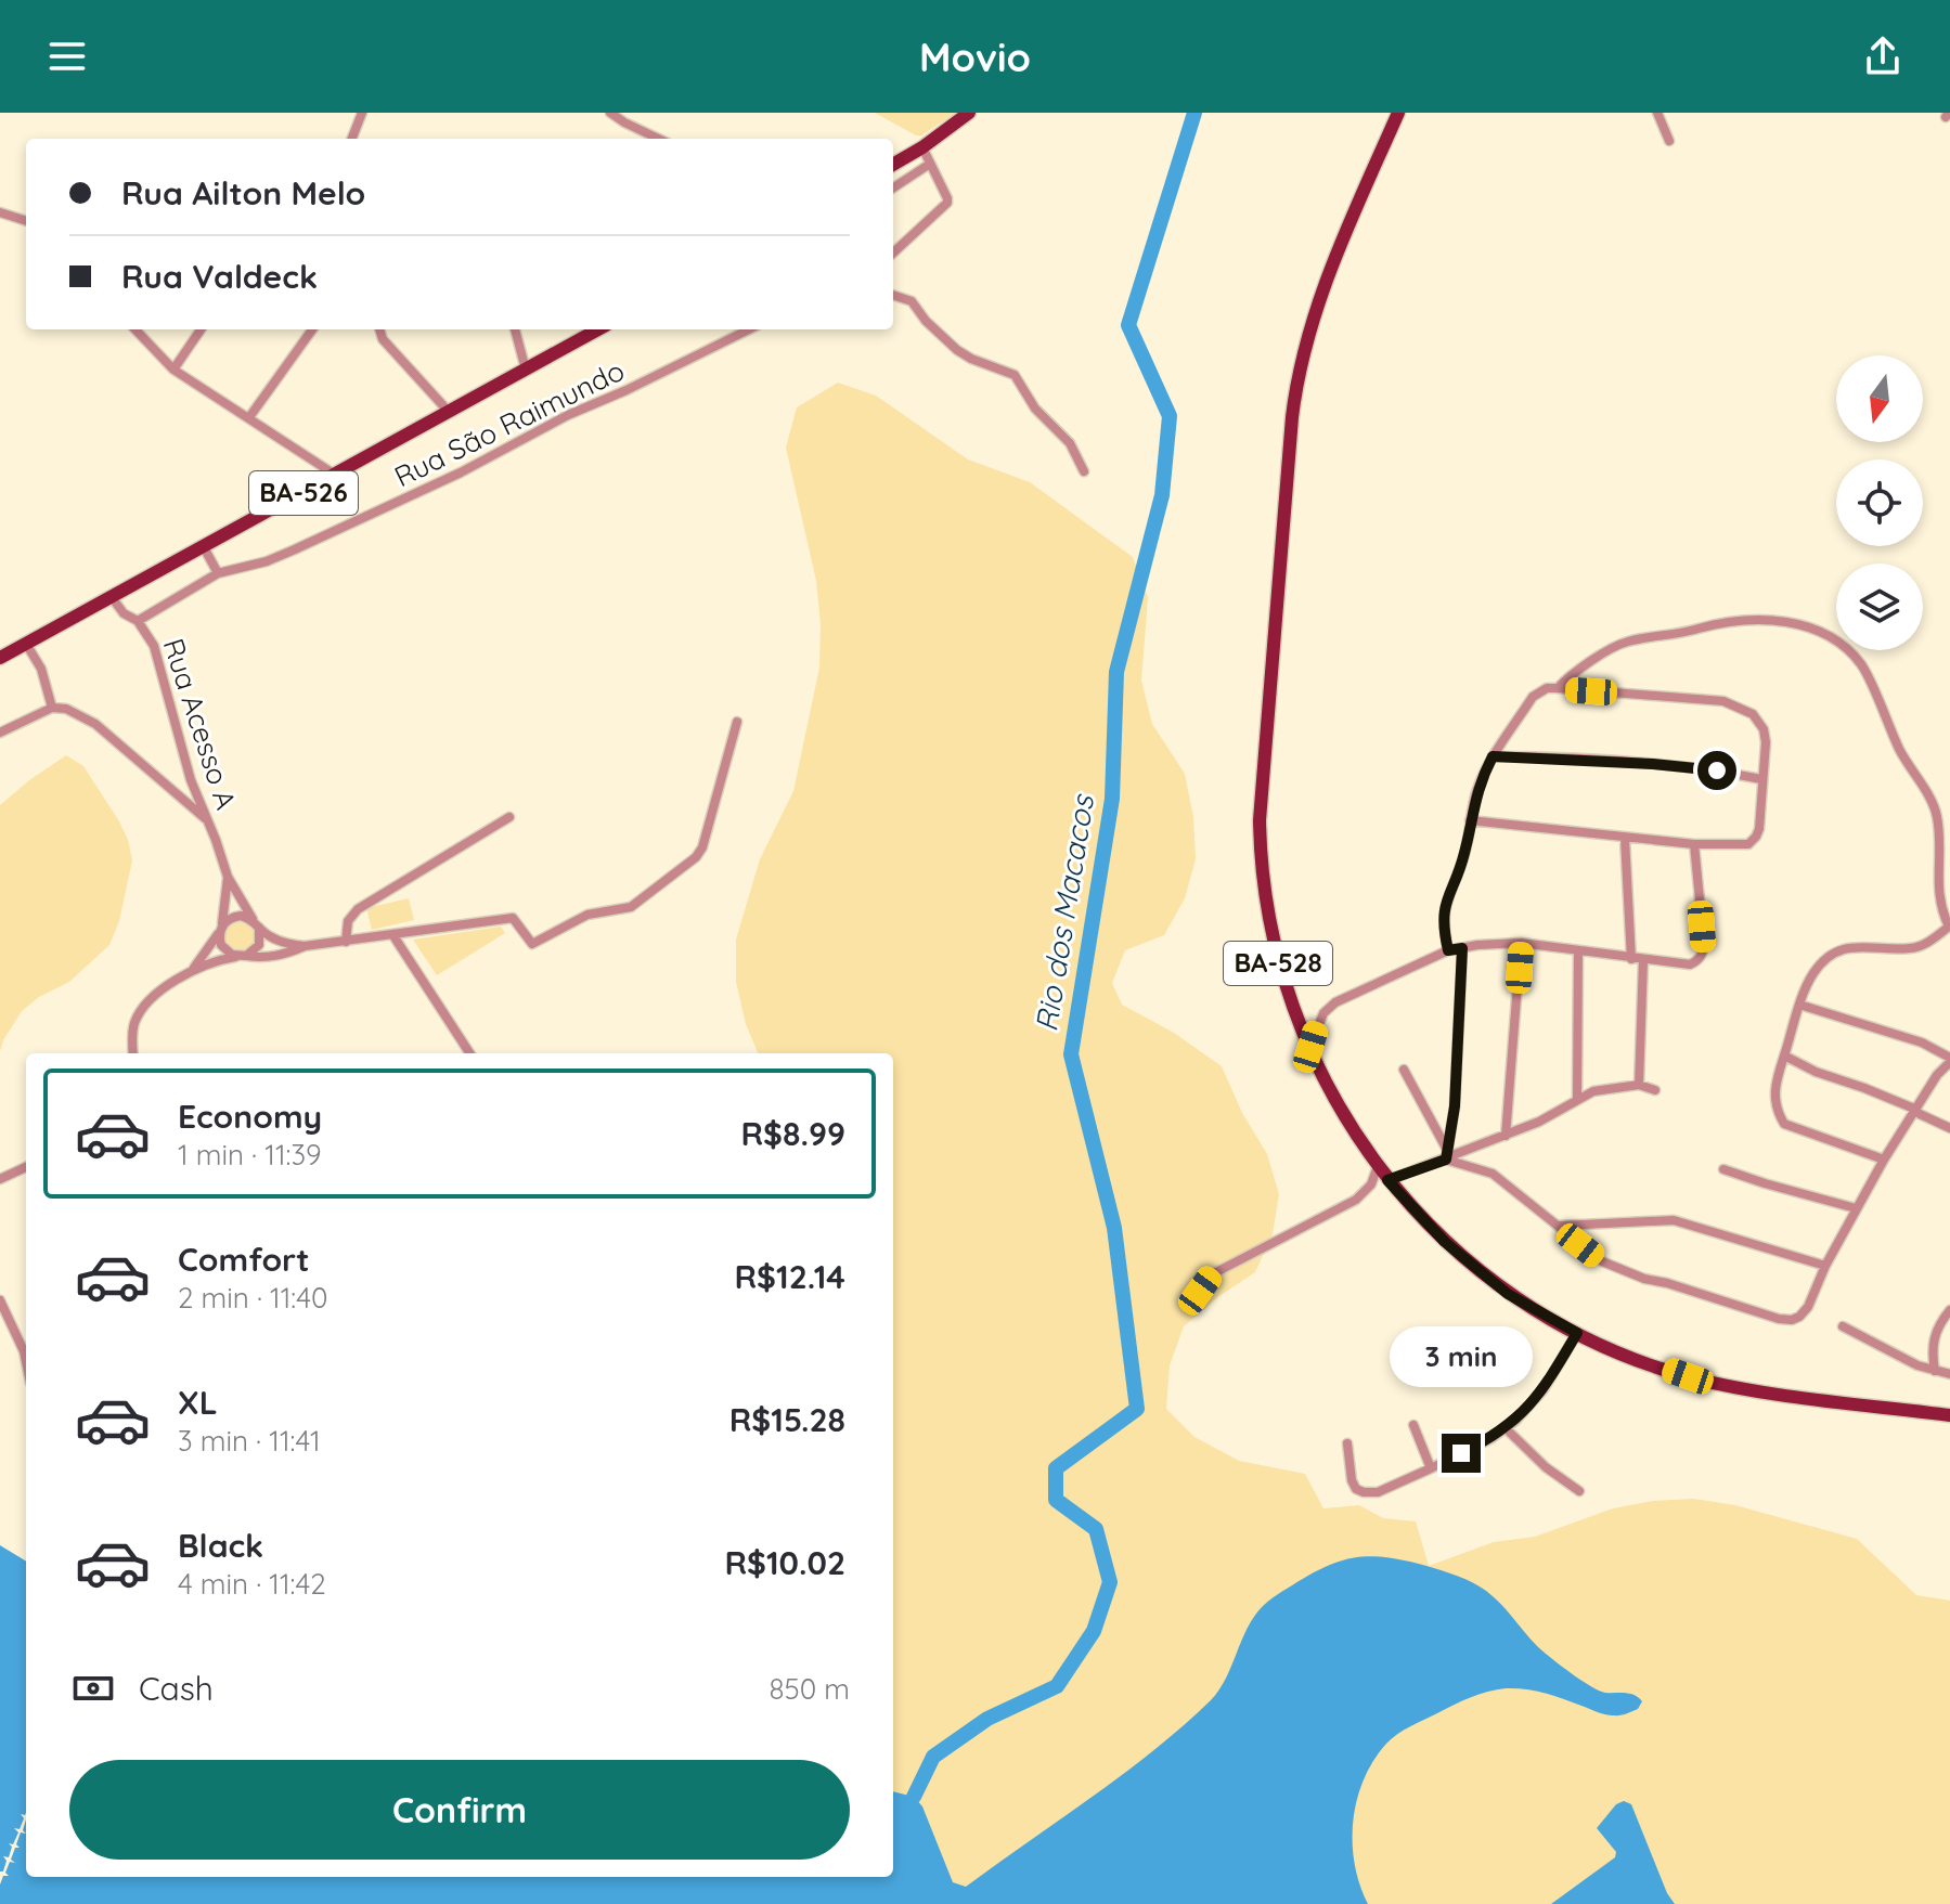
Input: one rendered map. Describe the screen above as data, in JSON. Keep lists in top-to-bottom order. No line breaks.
{"streets":{"main road":["BA-526","BA-528"],"street":["Rua São Raimundo","Rua Acesso A"]},"crossings":[["Rua São Raimundo","Rua Acesso A"],["BA-526","Rua Acesso A"]],"water":["Rio dos Macacos"],"north":"bottom","page":{"header":"Movio","banner":["Rua Ailton Melo","Rua Valdeck"],"list":[{"name":"Economy","note":"1 min · 11:39","value":"R$8.99"},{"name":"Comfort","note":"2 min · 11:40","value":"R$12.14"},{"name":"XL","note":"3 min · 11:41","value":"R$15.28"},{"name":"Black","note":"4 min · 11:42","value":"R$10.02"}],"bubble":"3 min","pay":["Cash","850 m"],"buttons":"Confirm"}}
